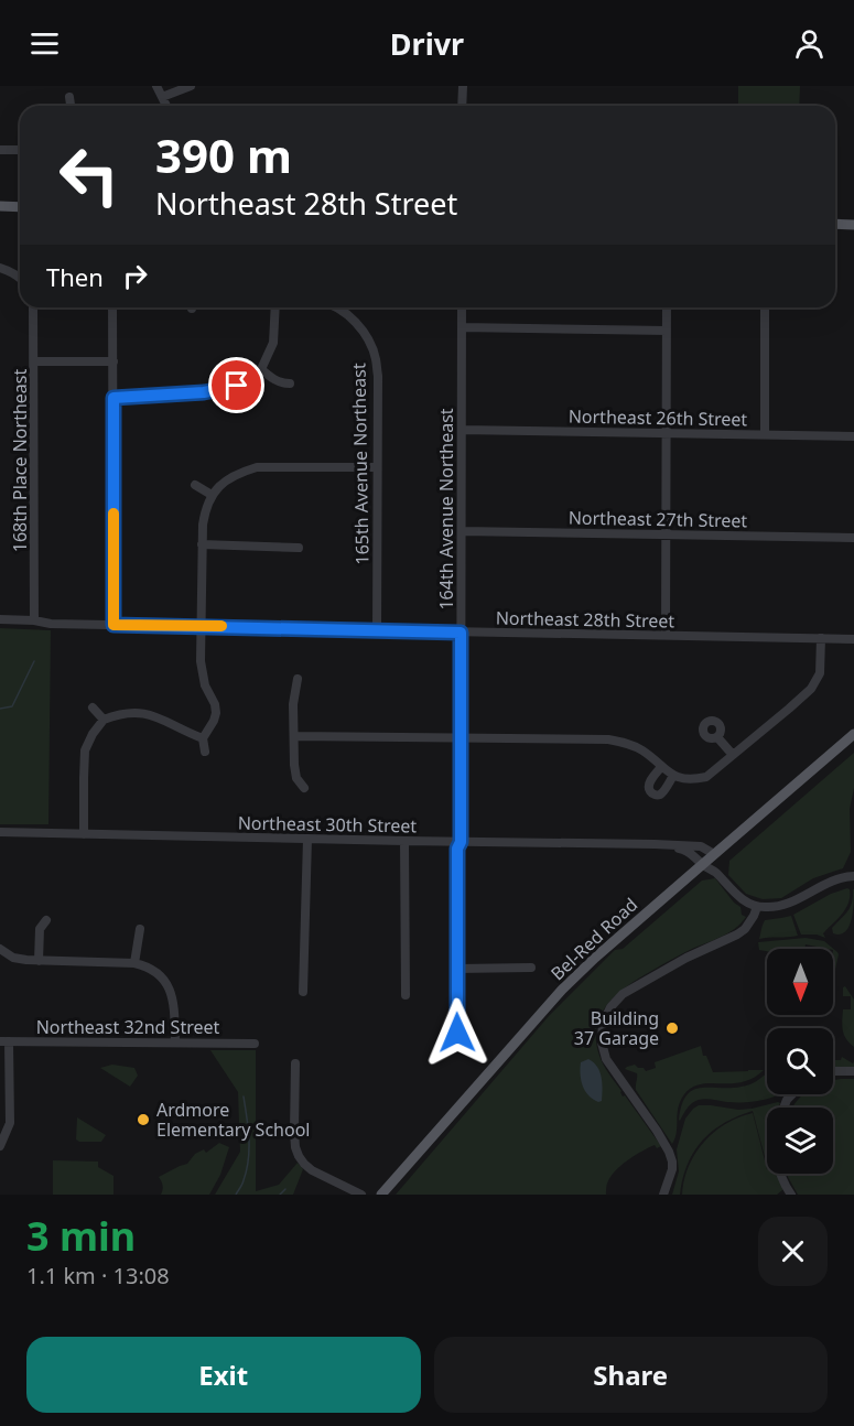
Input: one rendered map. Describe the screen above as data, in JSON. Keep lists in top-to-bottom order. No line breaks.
{"streets":{"main road":["Bel-Red Road"],"street":["Northeast 26th Street","168th Place Northeast","165th Avenue Northeast","164th Avenue Northeast","Northeast 27th Street","Northeast 28th Street","Northeast 30th Street","Northeast 32nd Street"]},"crossings":[["Northeast 26th Street","164th Avenue Northeast"],["168th Place Northeast","Northeast 28th Street"],["165th Avenue Northeast","Northeast 28th Street"],["164th Avenue Northeast","Northeast 27th Street"],["164th Avenue Northeast","Northeast 28th Street"],["164th Avenue Northeast","Northeast 30th Street"],["Northeast 30th Street","Bel-Red Road"]],"places":["Building 37 Garage","Ardmore Elementary School"],"north":"bottom","page":{"header":"Drivr","turn":["390 m","Northeast 28th Street"],"then":"Then","heading":["3 min","1.1 km · 13:08"],"buttons":["Exit","Share"]}}
